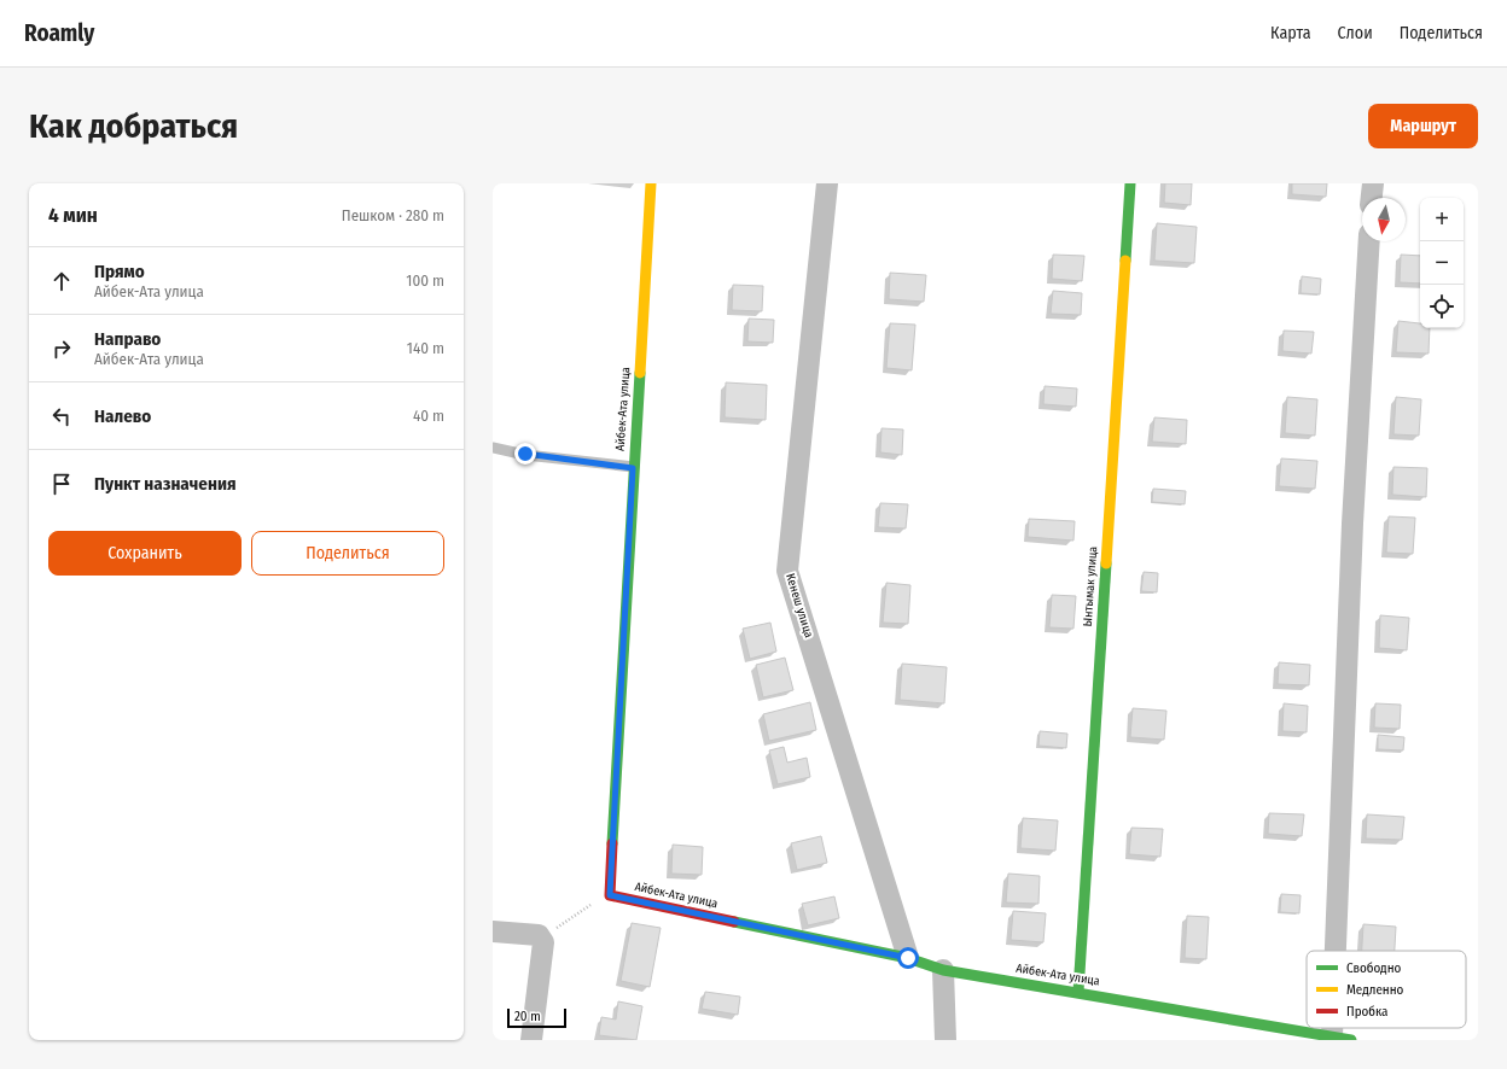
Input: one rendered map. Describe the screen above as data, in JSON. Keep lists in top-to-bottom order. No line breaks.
{"streets":{"street":["Айбек-Ата улица","Ынтымак улица","Кенеш улица"]},"crossings":[["Айбек-Ата улица","Ынтымак улица"],["Айбек-Ата улица","Кенеш улица"]],"legend":["Свободно","Медленно","Пробка"],"scale_bar":"20 m","north":"bottom","page":{"header":"Roamly","nav":["Карта","Слои","Поделиться"],"buttons":["Маршрут",["Сохранить","Поделиться"]],"title":"Как добраться","heading":["4 мин","Пешком · 280 m"],"map_buttons":["+","−"],"list":[["Прямо","Айбек-Ата улица","100 m"],["Направо","Айбек-Ата улица","140 m"],["Налево","40 m"],"Пункт назначения"],"scale":"20 m"}}
